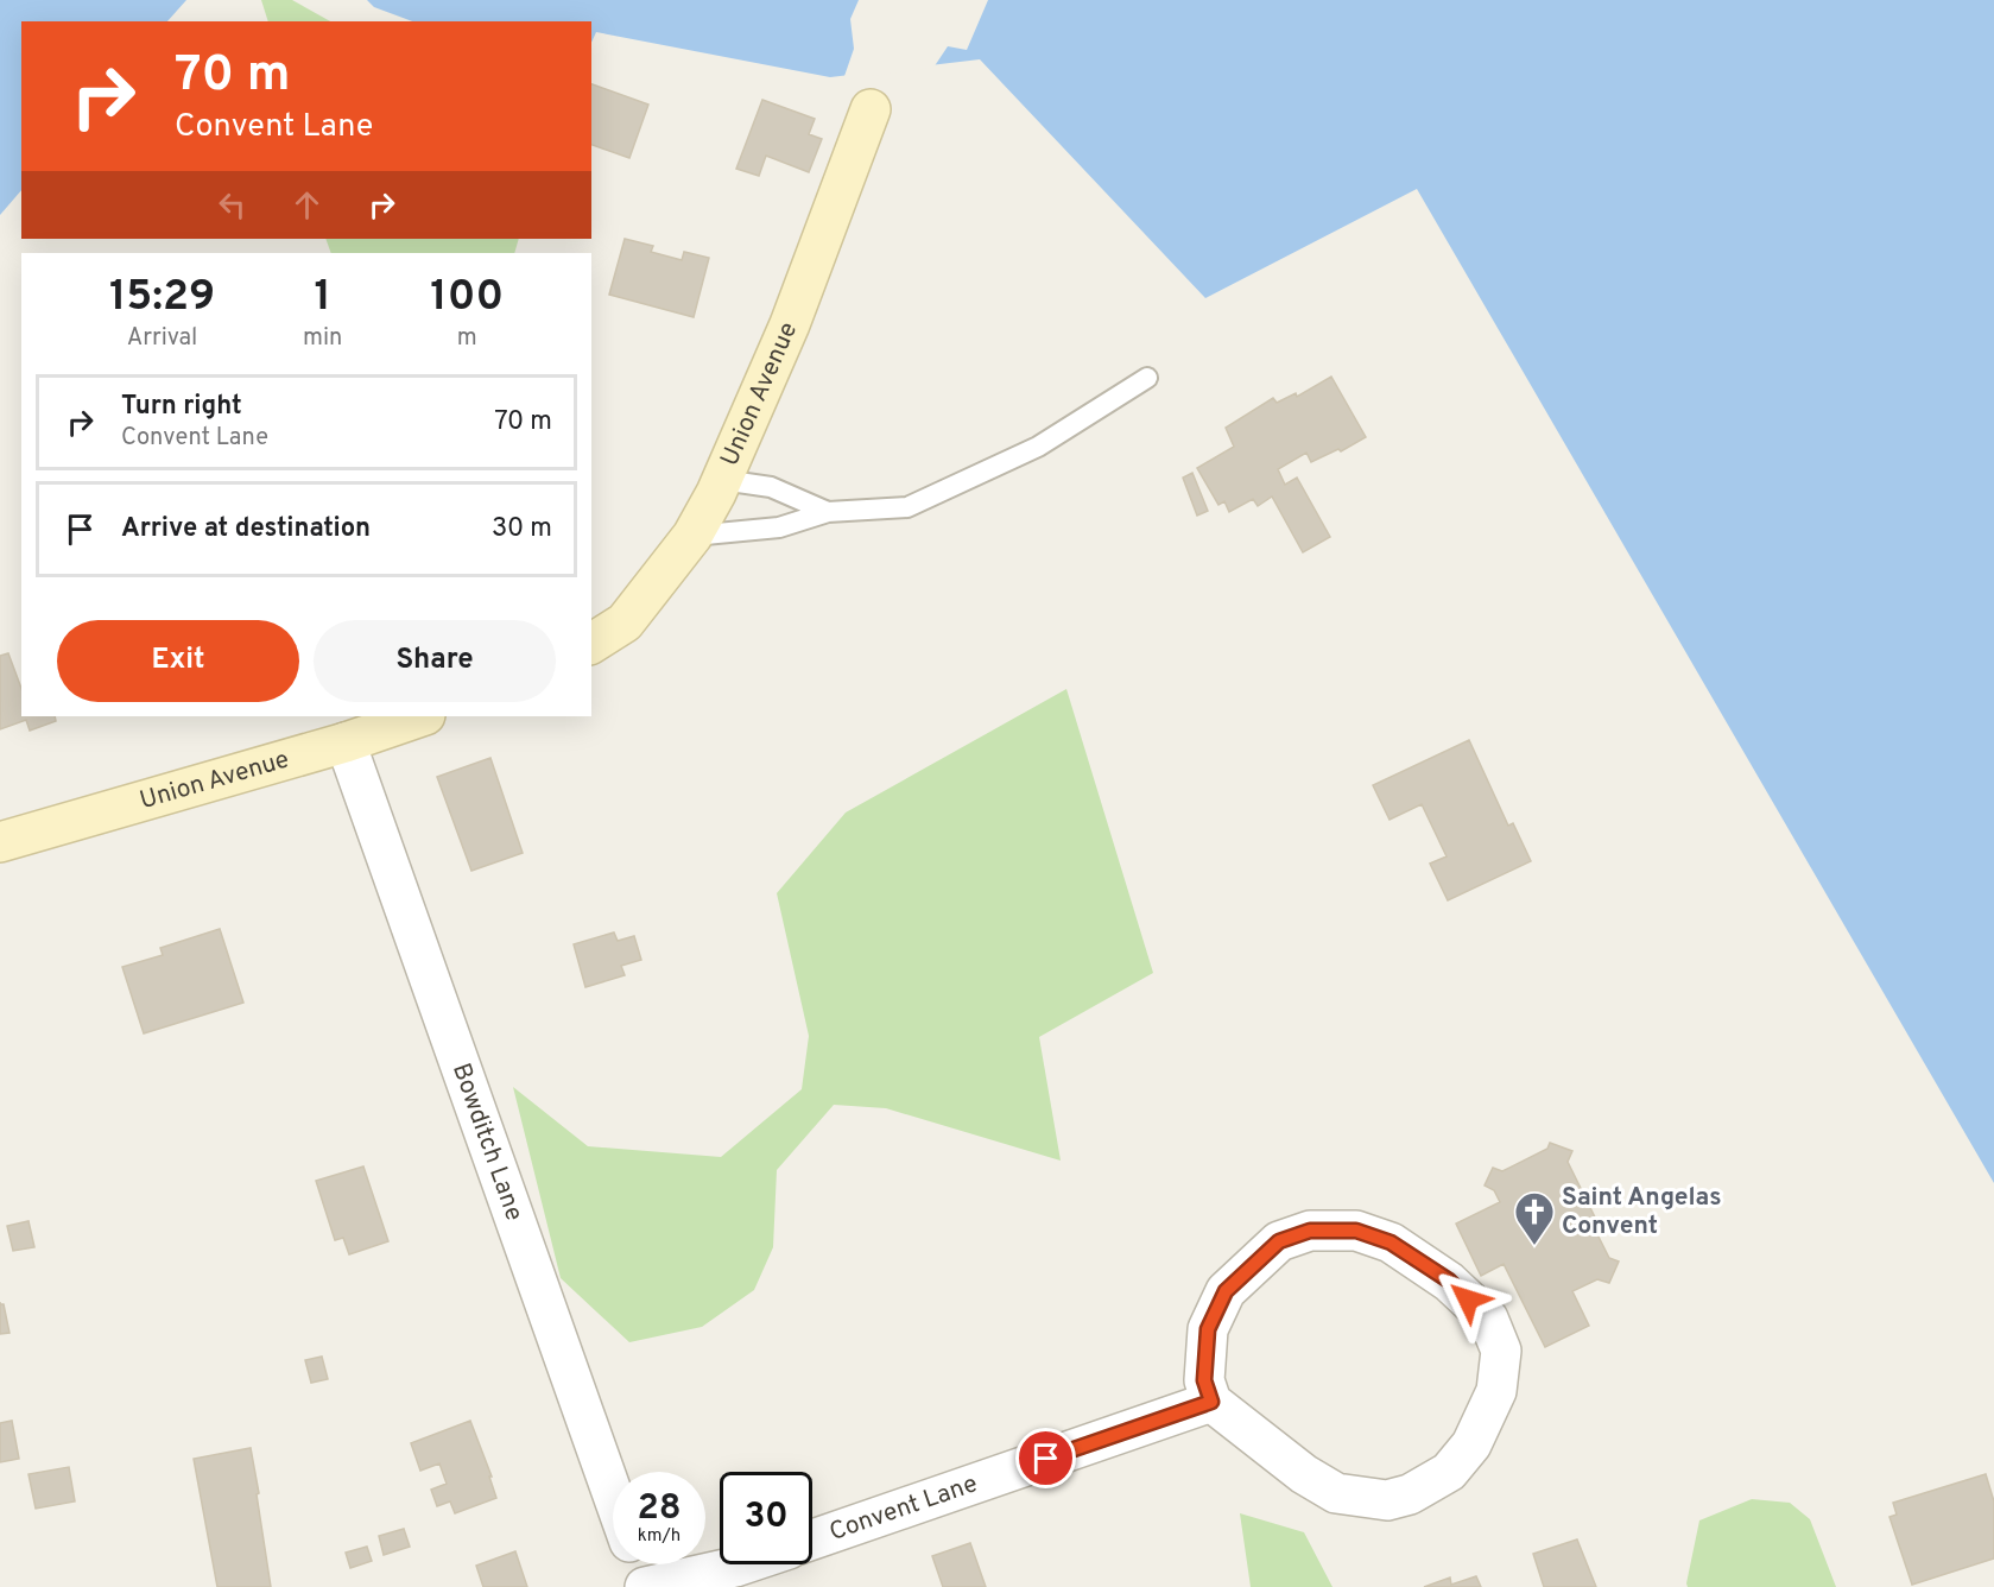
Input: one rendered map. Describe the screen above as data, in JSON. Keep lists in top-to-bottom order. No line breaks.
{"streets":{"street":["Union Avenue","Bowditch Lane","Convent Lane"]},"crossings":[["Union Avenue","Bowditch Lane"]],"places":{"church":["Saint Angelas Convent"]},"page":{"turn":["70 m","Convent Lane"],"eta":["15:29","Arrival","1","min","100","m"],"list":[{"name":"Turn right","note":"Convent Lane","value":"70 m"},{"name":"Arrive at destination","value":"30 m"}],"buttons":["Exit","Share"],"speed":"28 km/h","limit":"30"}}
